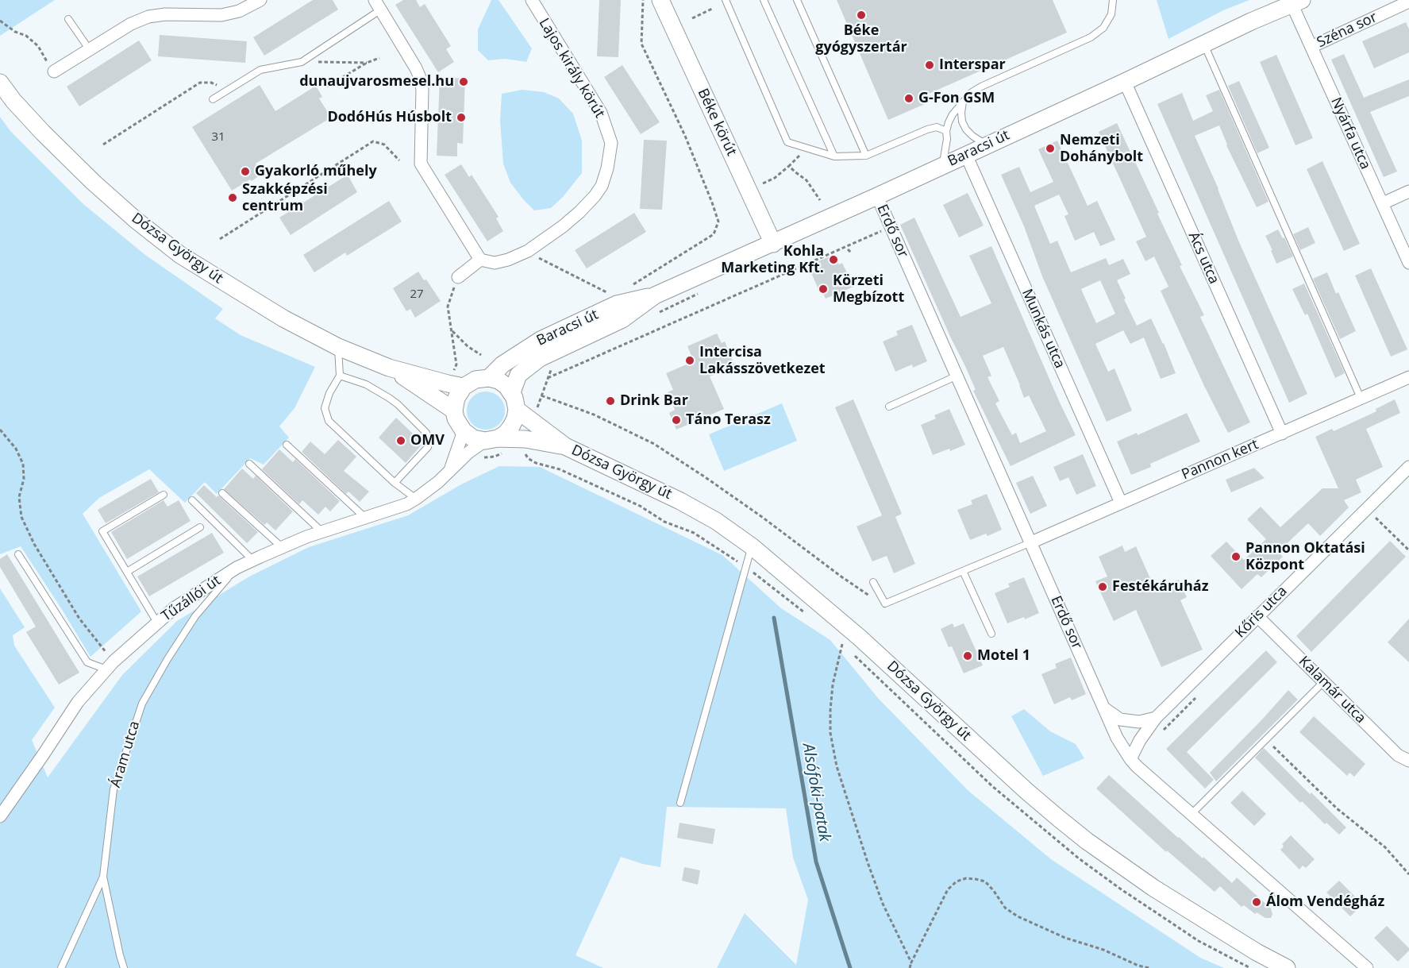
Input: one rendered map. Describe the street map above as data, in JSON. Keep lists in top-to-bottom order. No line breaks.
{"streets":{"street":["Széna sor","Lajos király körút","Béke körút","Nyárfa utca","Baracsi út","Erdő sor","Dózsa György út","Ács utca","Munkás utca","Pannon kert","Tűzállói út","Kőris utca","Kalamár utca"],"lane":["Áram utca"]},"crossings":[["Széna sor","Nyárfa utca"],["Béke körút","Baracsi út"],["Nyárfa utca","Baracsi út"],["Baracsi út","Erdő sor"],["Baracsi út","Dózsa György út"],["Baracsi út","Ács utca"],["Baracsi út","Munkás utca"],["Baracsi út","Tűzállói út"],["Erdő sor","Pannon kert"],["Erdő sor","Kőris utca"],["Dózsa György út","Tűzállói út"],["Ács utca","Pannon kert"],["Munkás utca","Pannon kert"],["Tűzállói út","Áram utca"],["Kőris utca","Kalamár utca"]],"water":["Alsófoki-patak"],"places":["Béke gyógyszertár","Interspar","dunaujvarosmesel.hu","G-Fon GSM","DodóHús Húsbolt","Nemzeti Dohánybolt","Gyakorló műhely","Szakképzési centrum","Kohla Marketing Kft.","Körzeti Megbízott","Intercisa Lakásszövetkezet","Drink Bar","Táno Terasz","OMV","Pannon Oktatási Központ","Festékáruház","Motel 1","Álom Vendégház"],"house_numbers":["31","27"]}
